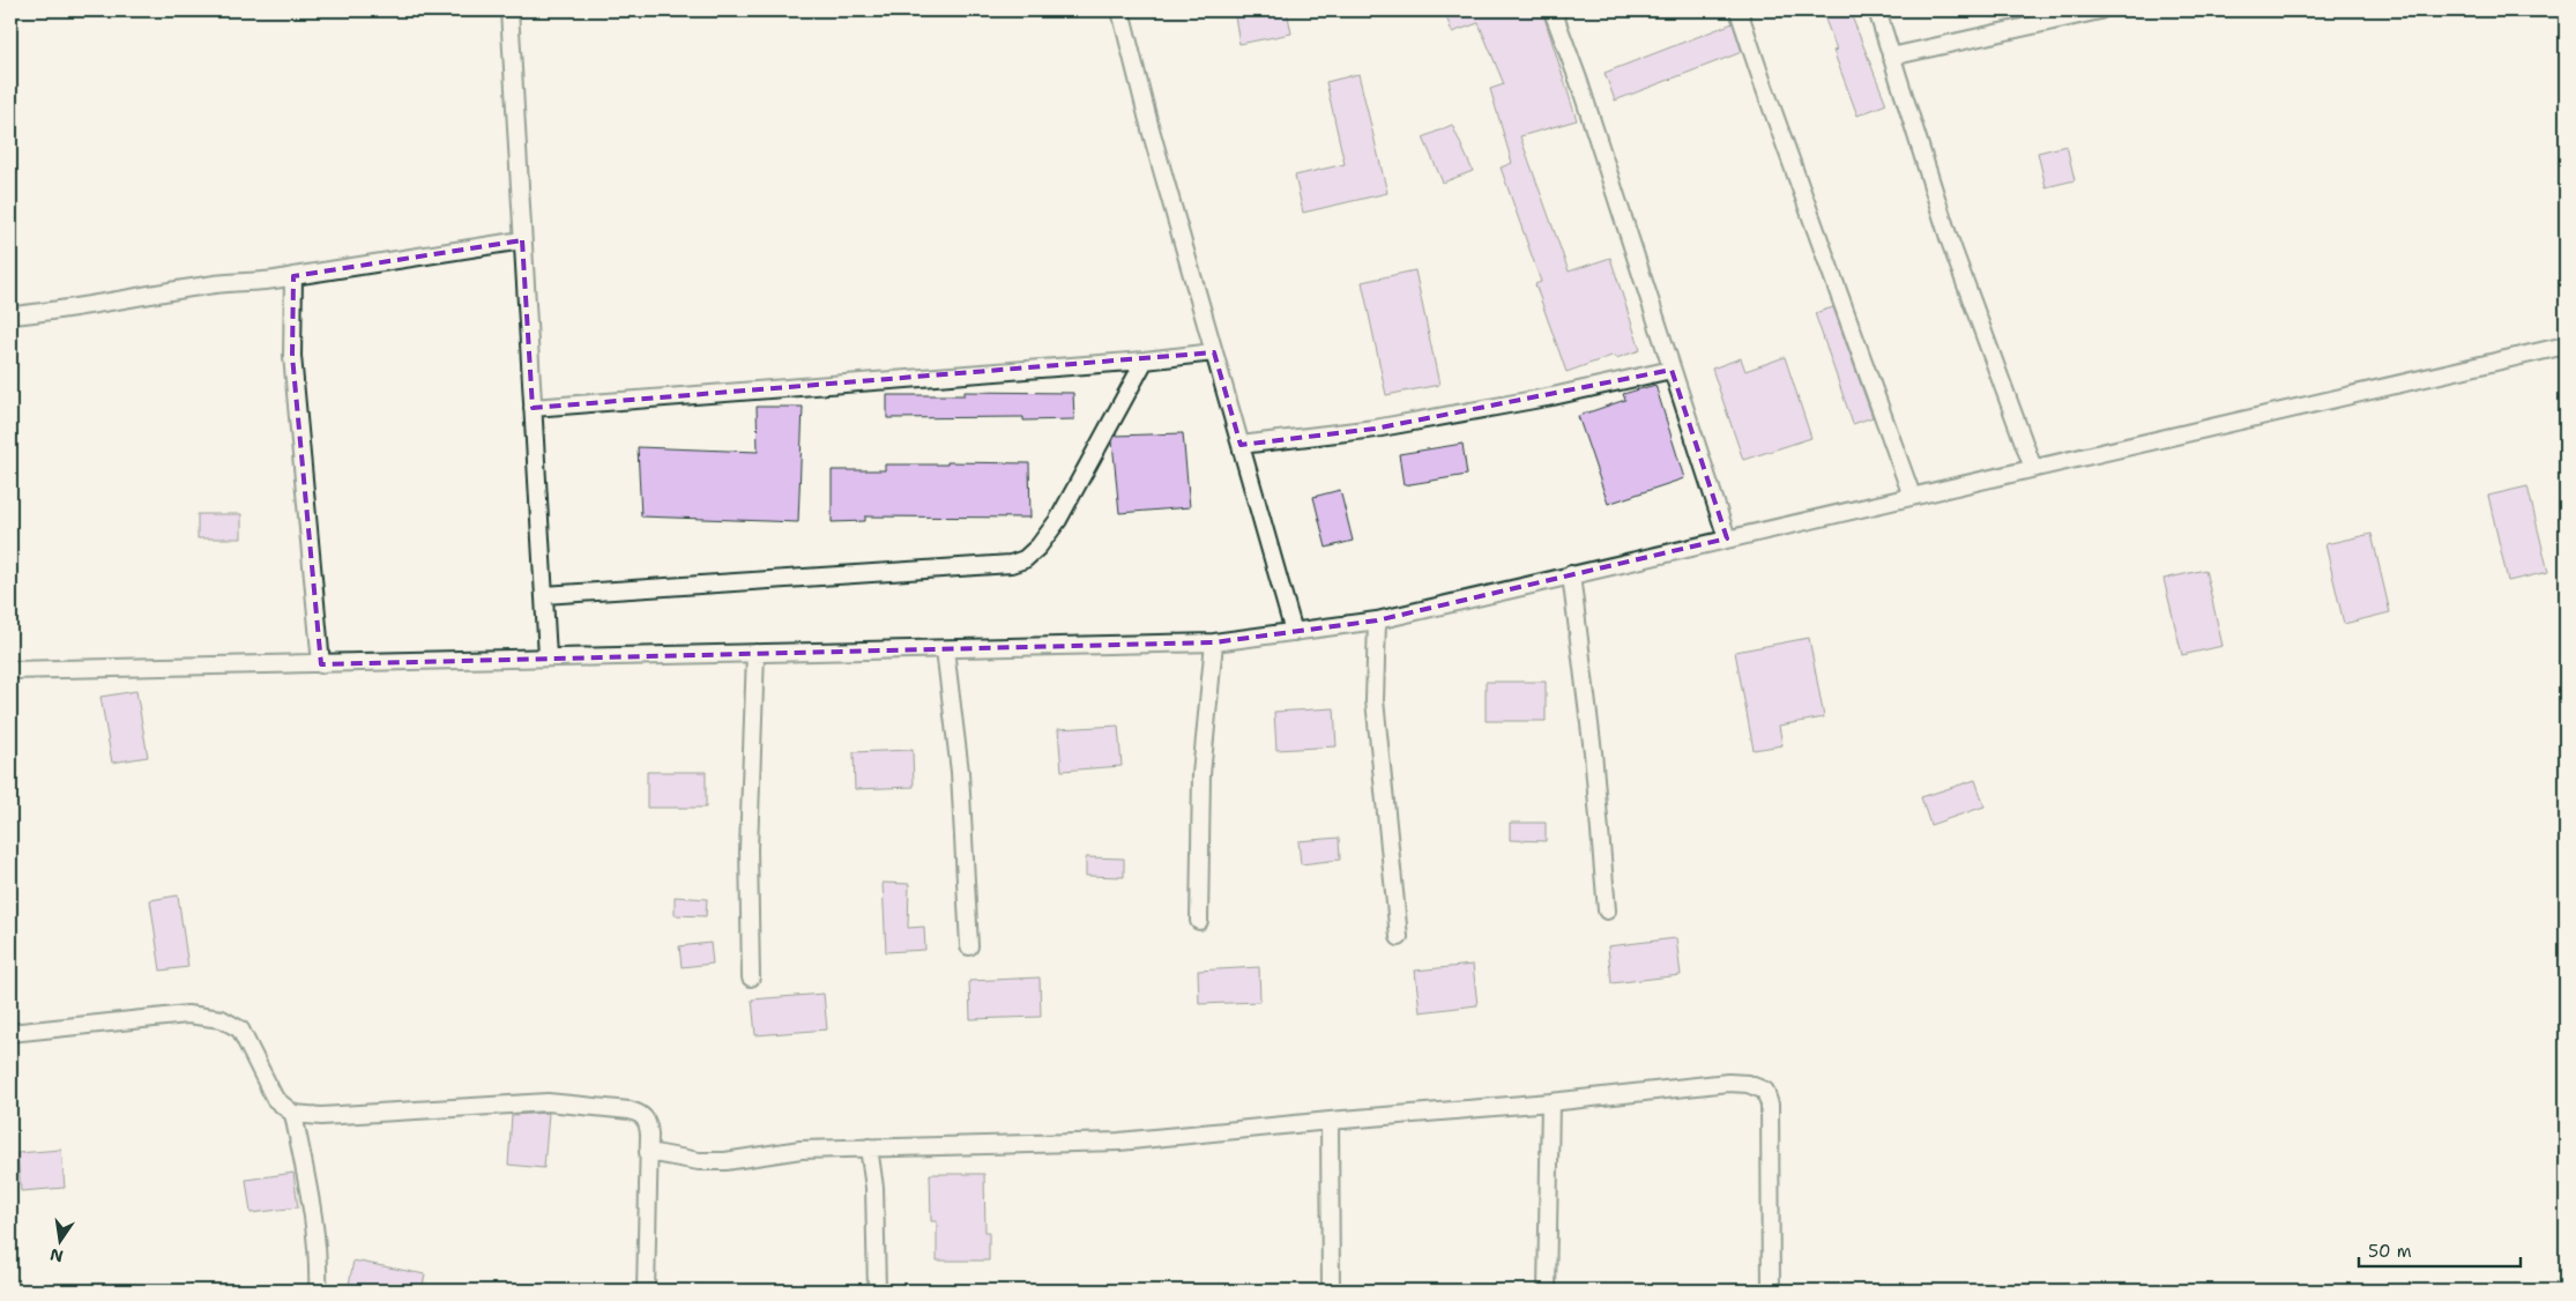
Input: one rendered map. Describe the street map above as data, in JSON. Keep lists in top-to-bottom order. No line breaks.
{"scale_bar":"50 m","north":"bottom"}
